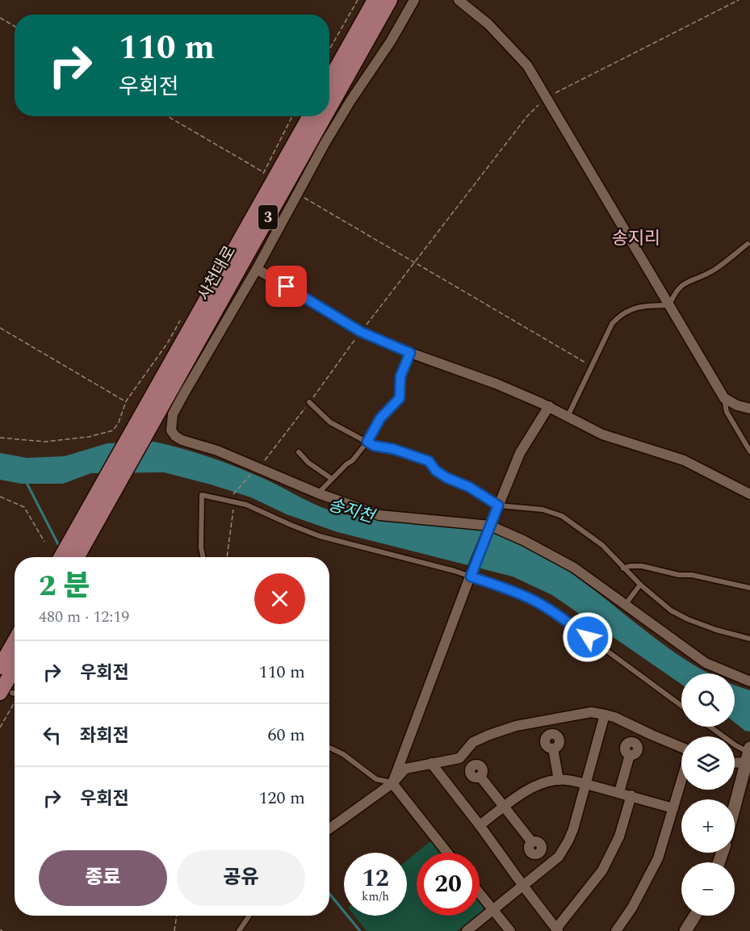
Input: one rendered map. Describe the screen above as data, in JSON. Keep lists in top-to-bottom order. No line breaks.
{"streets":{"main road":["3","사천대로"]},"districts":["송지리"],"water":["송지천"],"page":{"turn":["110 m","우회전"],"heading":["2 분","480 m · 12:19"],"list":[{"name":"우회전","value":"110 m"},{"name":"좌회전","value":"60 m"},{"name":"우회전","value":"120 m"}],"map_buttons":["+","−"],"buttons":["종료","공유"],"speed":"12 km/h","limit":"20"}}
